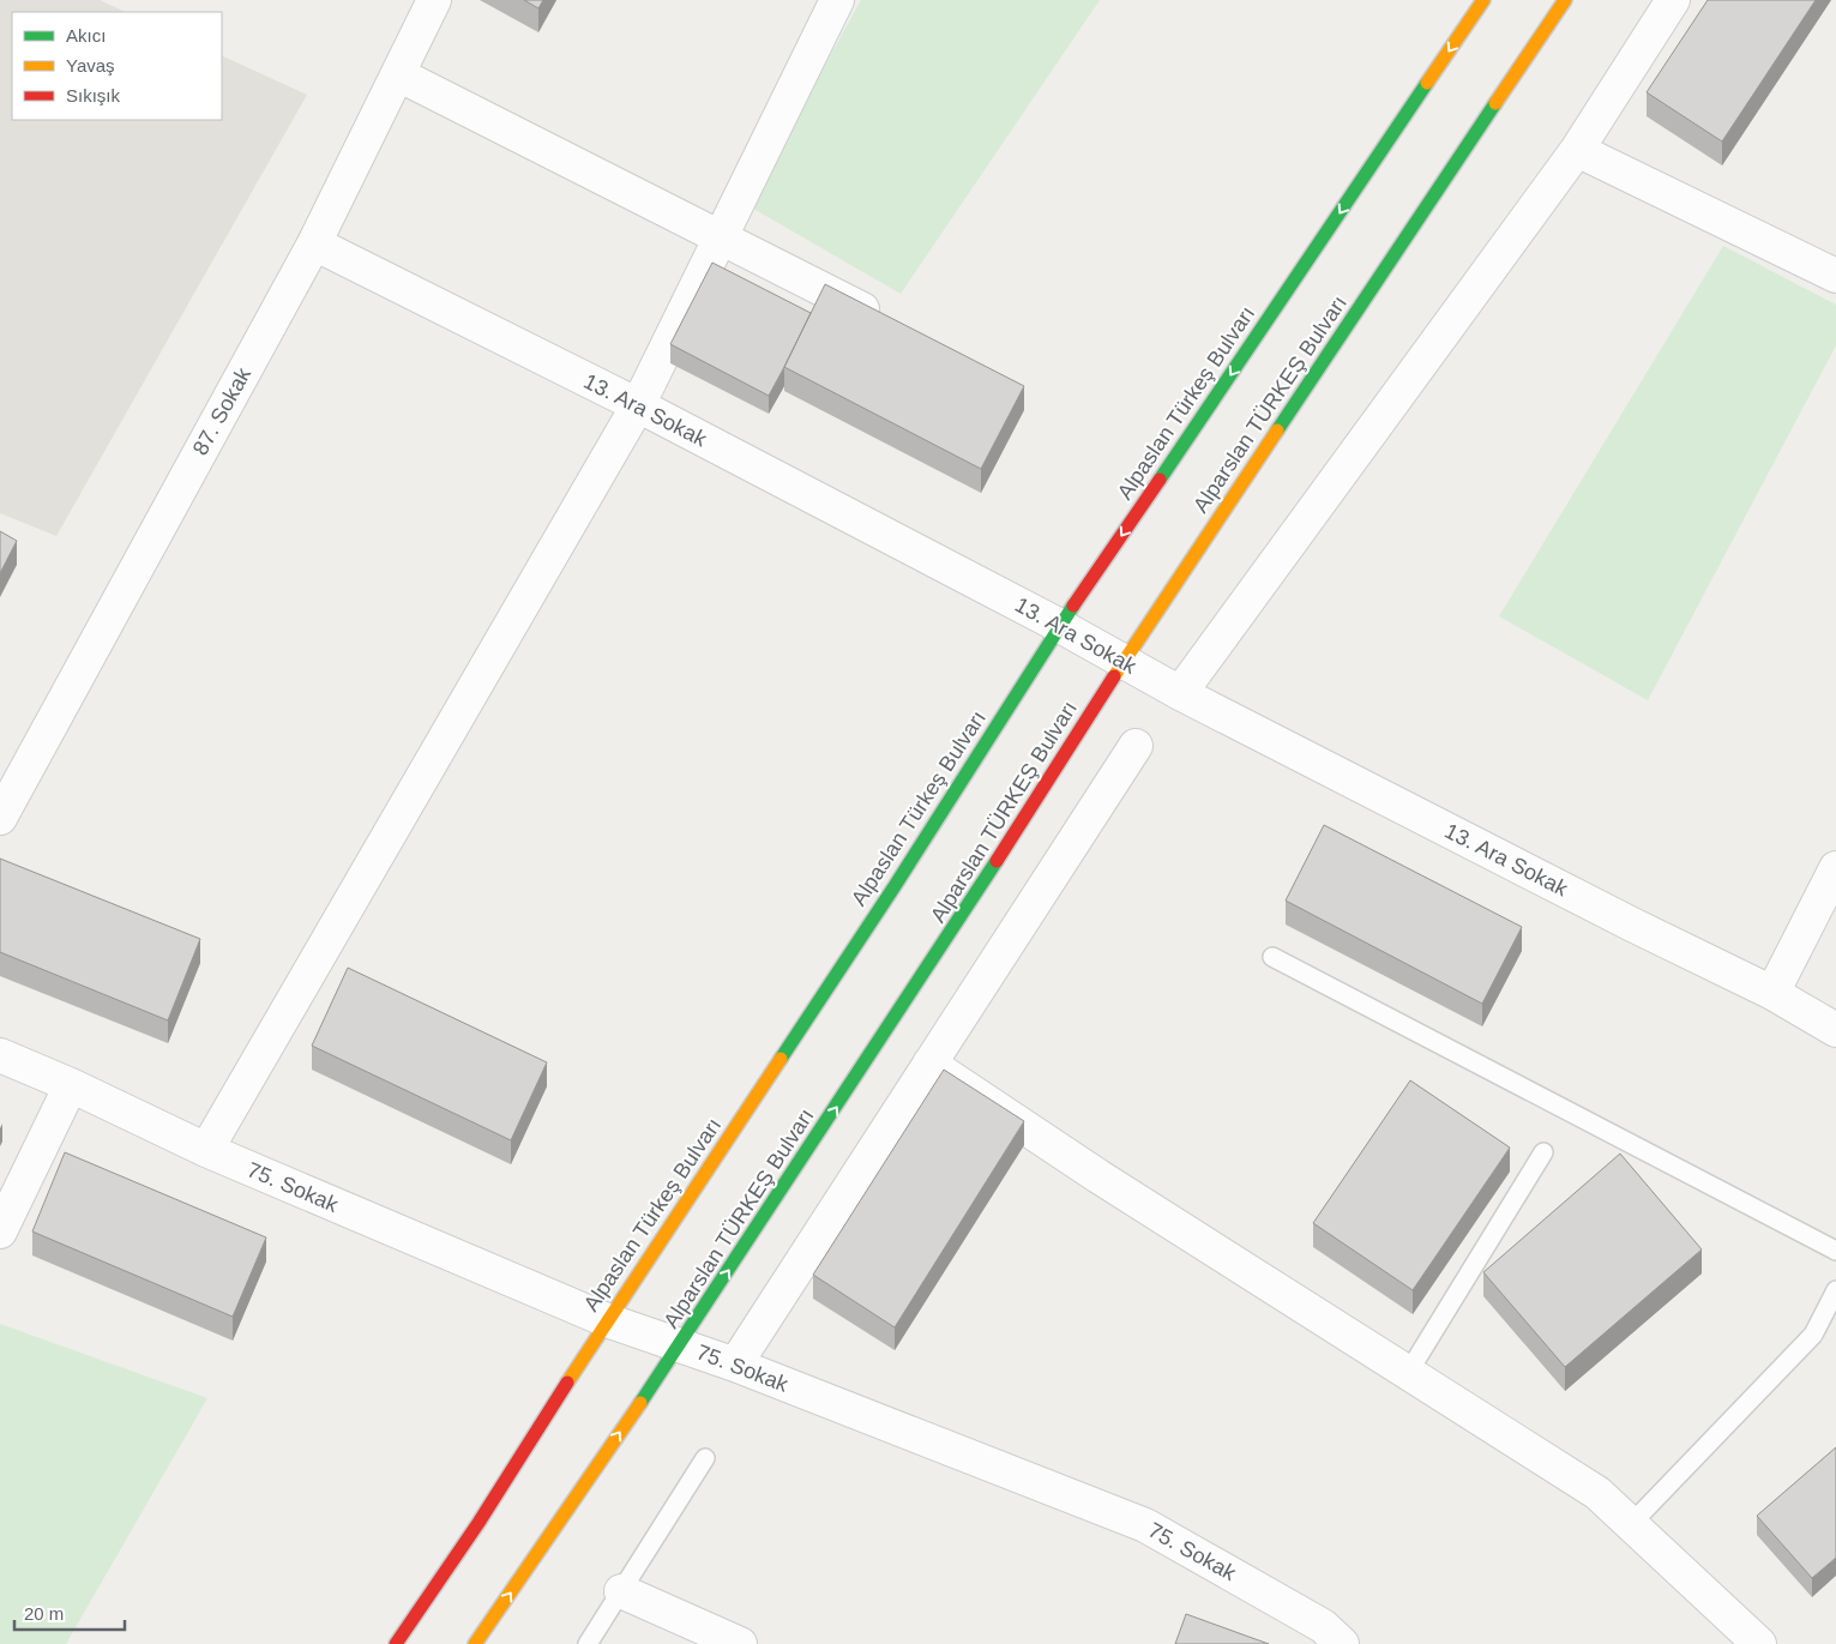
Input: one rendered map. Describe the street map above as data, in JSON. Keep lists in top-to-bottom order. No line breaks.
{"streets":{"main road":["Alpaslan Türkeş Bulvarı","Alparslan TÜRKEŞ Bulvarı"],"street":["13. Ara Sokak","87. Sokak","75. Sokak"]},"crossings":[["Alpaslan Türkeş Bulvarı","13. Ara Sokak"],["Alpaslan Türkeş Bulvarı","75. Sokak"],["Alparslan TÜRKEŞ Bulvarı","13. Ara Sokak"],["Alparslan TÜRKEŞ Bulvarı","75. Sokak"],["13. Ara Sokak","87. Sokak"]],"one_way":["Alpaslan Türkeş Bulvarı","Alparslan TÜRKEŞ Bulvarı"],"legend":["Akıcı","Yavaş","Sıkışık"],"scale_bar":"20 m"}
